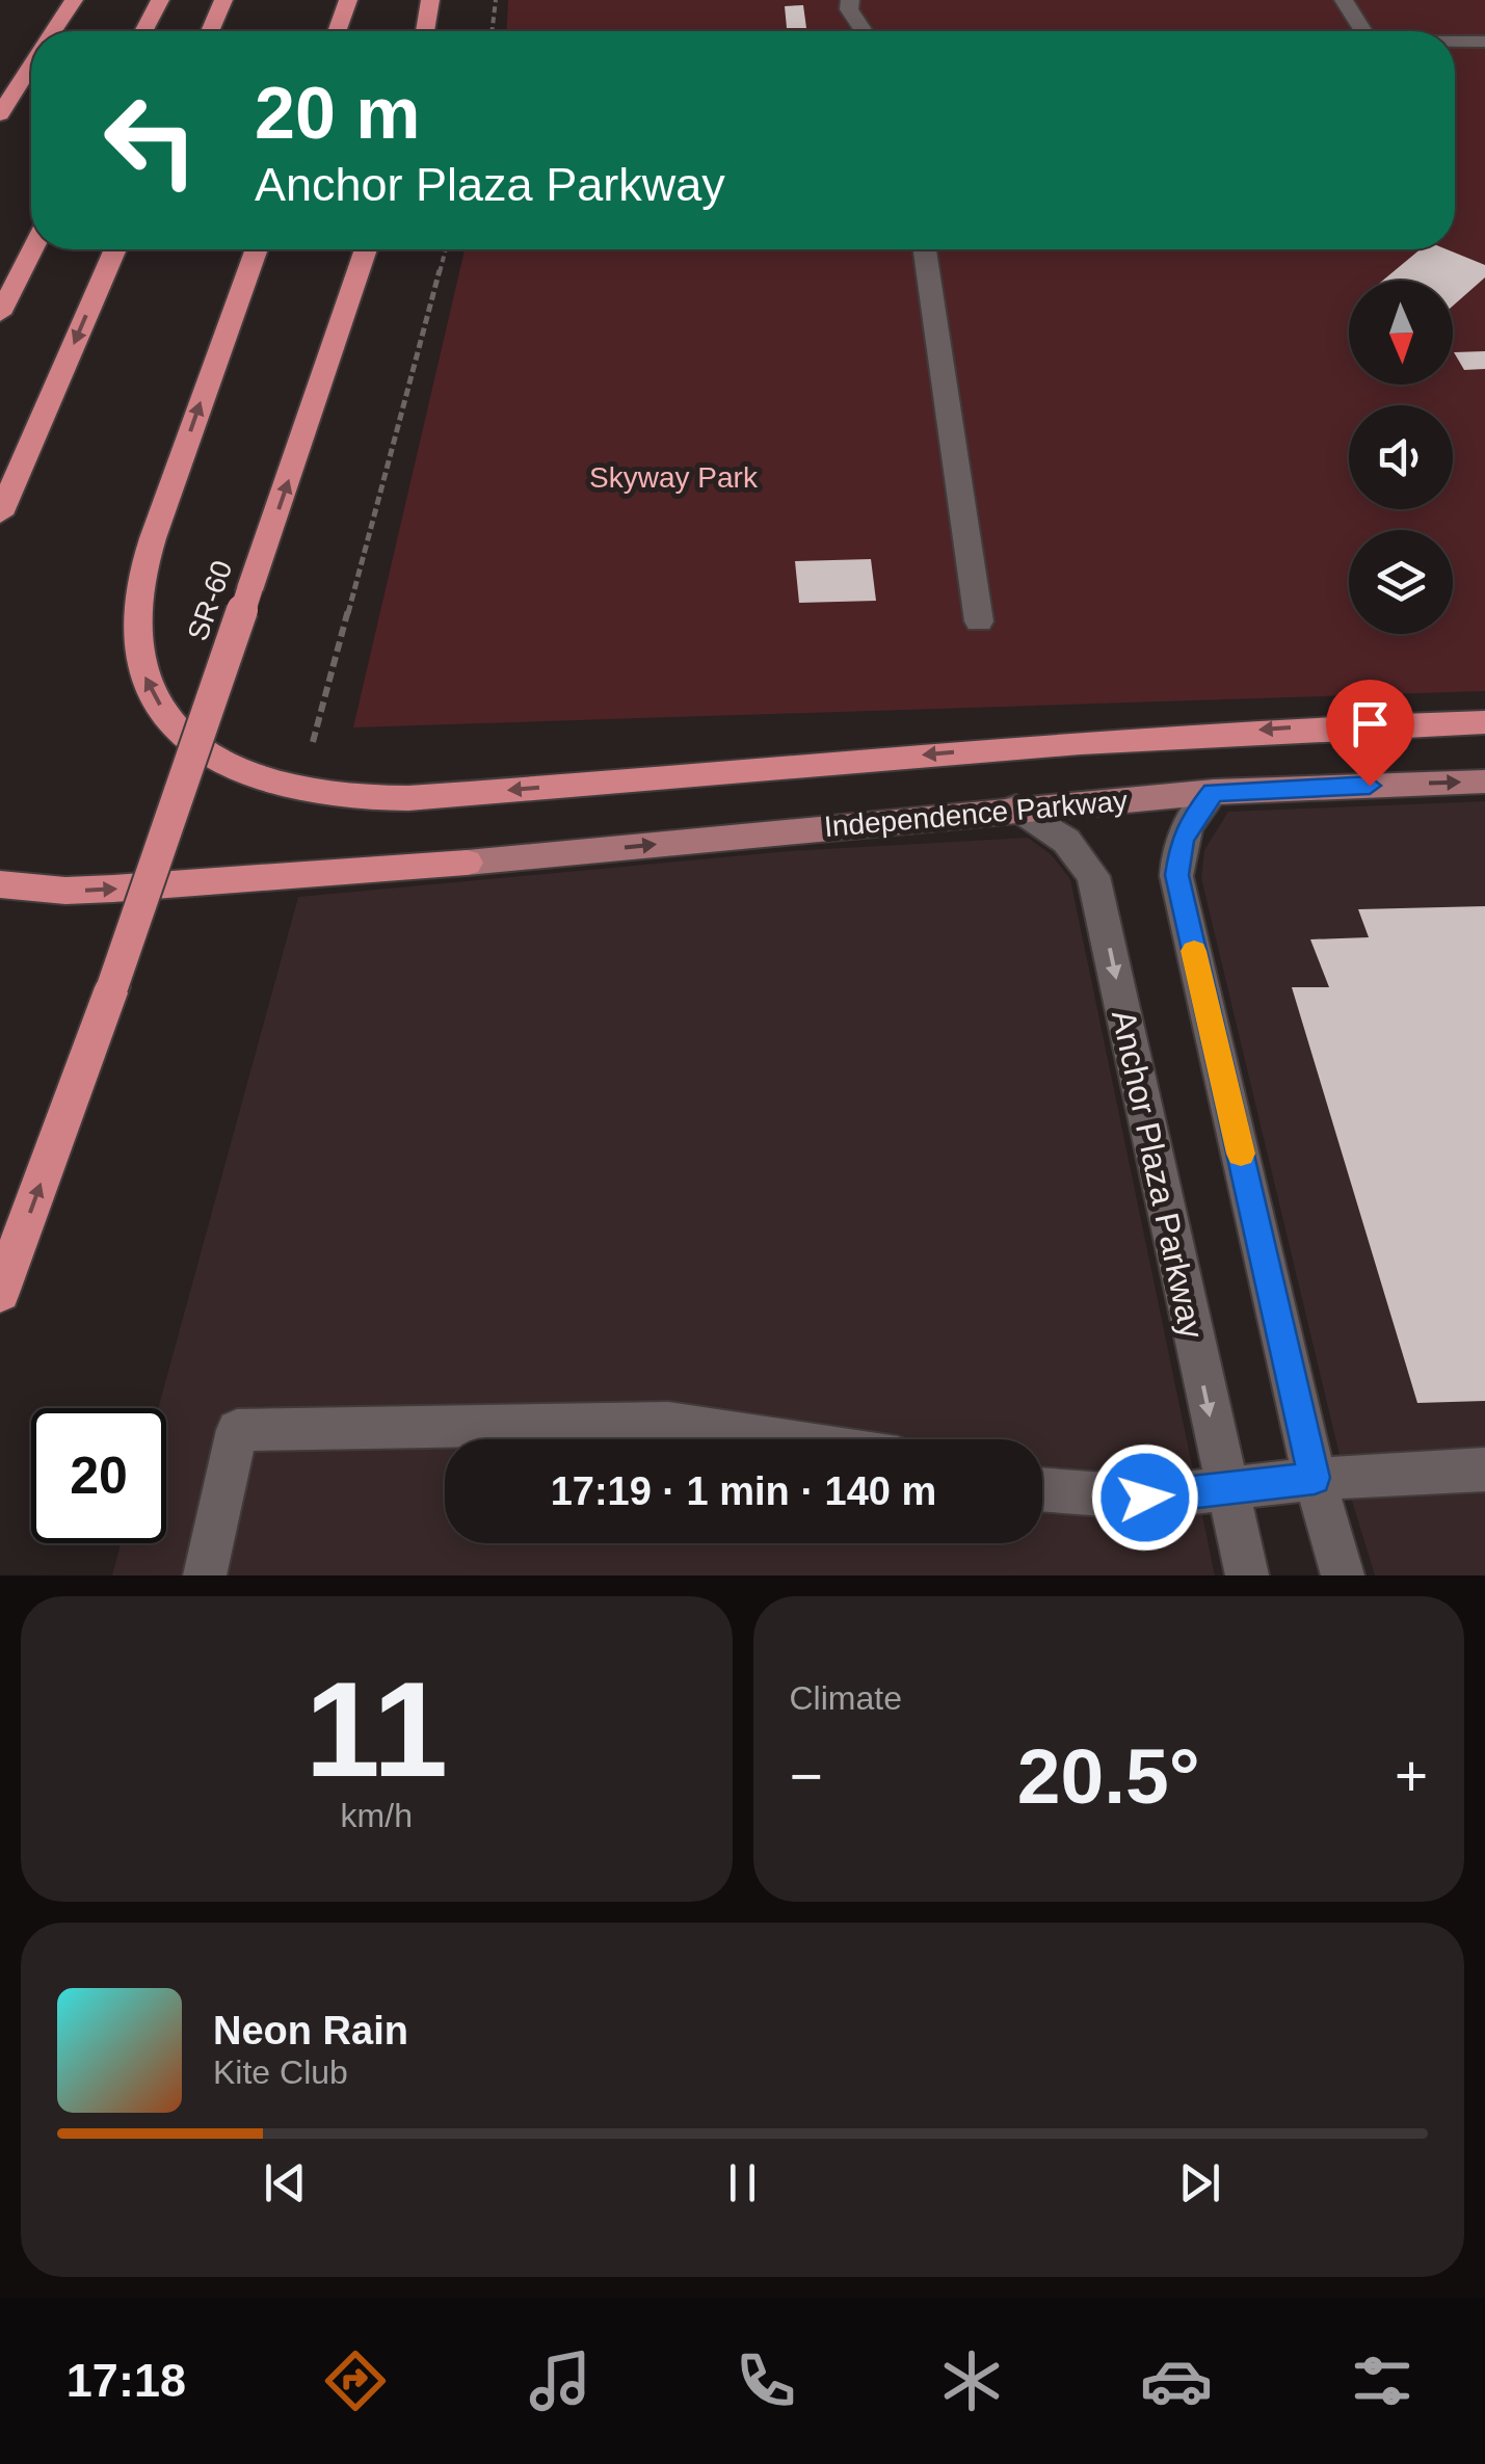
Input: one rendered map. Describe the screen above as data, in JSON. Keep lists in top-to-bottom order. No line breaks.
{"streets":{"highway":["SR-60"],"main road":["Independence Parkway"],"street":["Anchor Plaza Parkway"]},"crossings":[["Independence Parkway","Anchor Plaza Parkway"]],"one_way":["SR-60","Independence Parkway"],"parks":["Skyway Park"],"north":"bottom","page":{"turn":["20 m","Anchor Plaza Parkway"],"limit":"20","trip":"17:19 · 1 min · 140 m","tile":[["11","km/h"],"Climate"],"heat":["−","20.5°","+"],"song":["Neon Rain","Kite Club"],"tabs":"17:18"}}
